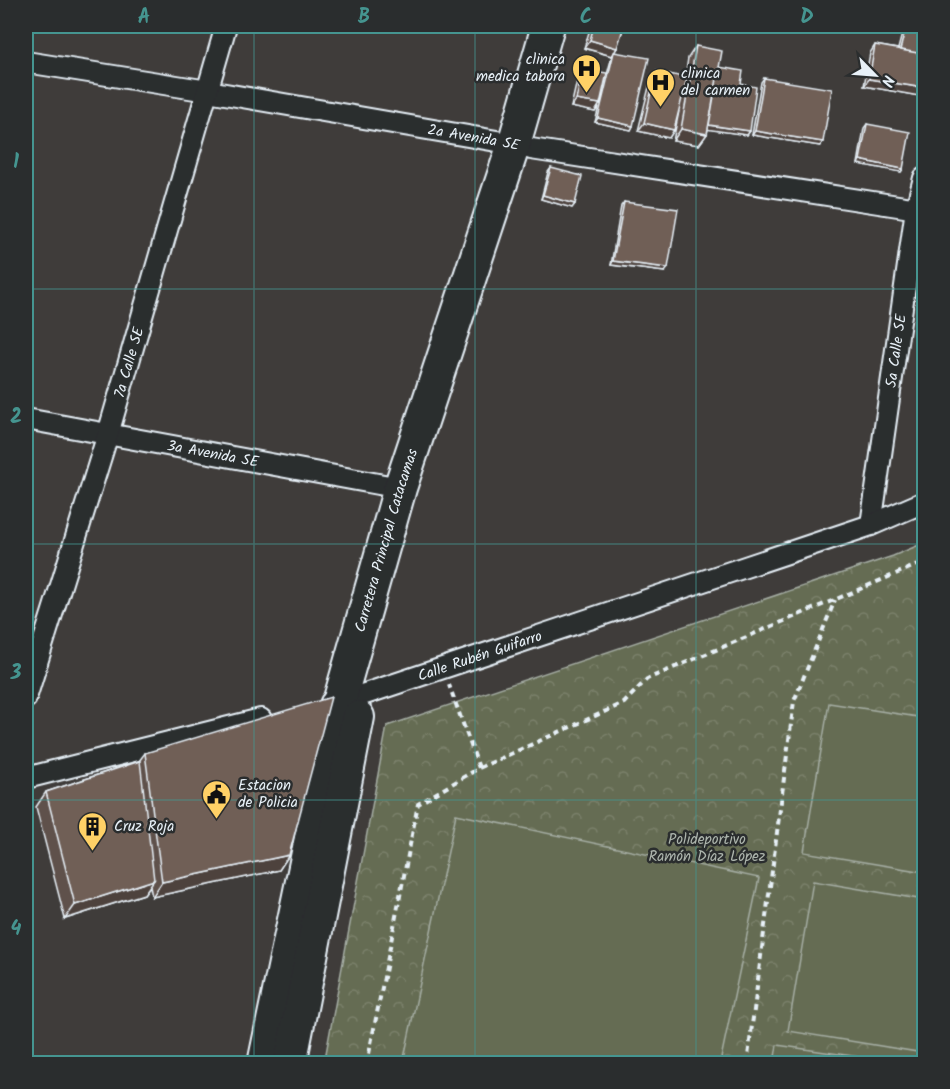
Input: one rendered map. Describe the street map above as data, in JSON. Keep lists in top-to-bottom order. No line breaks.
{"streets":{"main road":["Carretera Principal Catacamas"],"street":["2a Avenida SE","5a Calle SE","7a Calle SE","3a Avenida SE","Calle Rubén Guifarro"]},"crossings":[["2a Avenida SE","5a Calle SE"],["2a Avenida SE","7a Calle SE"],["2a Avenida SE","Carretera Principal Catacamas"],["5a Calle SE","Calle Rubén Guifarro"],["7a Calle SE","3a Avenida SE"],["3a Avenida SE","Carretera Principal Catacamas"],["Carretera Principal Catacamas","Calle Rubén Guifarro"]],"parks":["Polideportivo Ramón Díaz López"],"places":{"hospital":["clinica medica tabora","clinica del carmen"],"public building":["Estacion de Policia"],"building":["Cruz Roja"]},"north":"bottom right","grid":{"columns":["A","B","C","D"],"rows":["1","2","3","4"]}}
